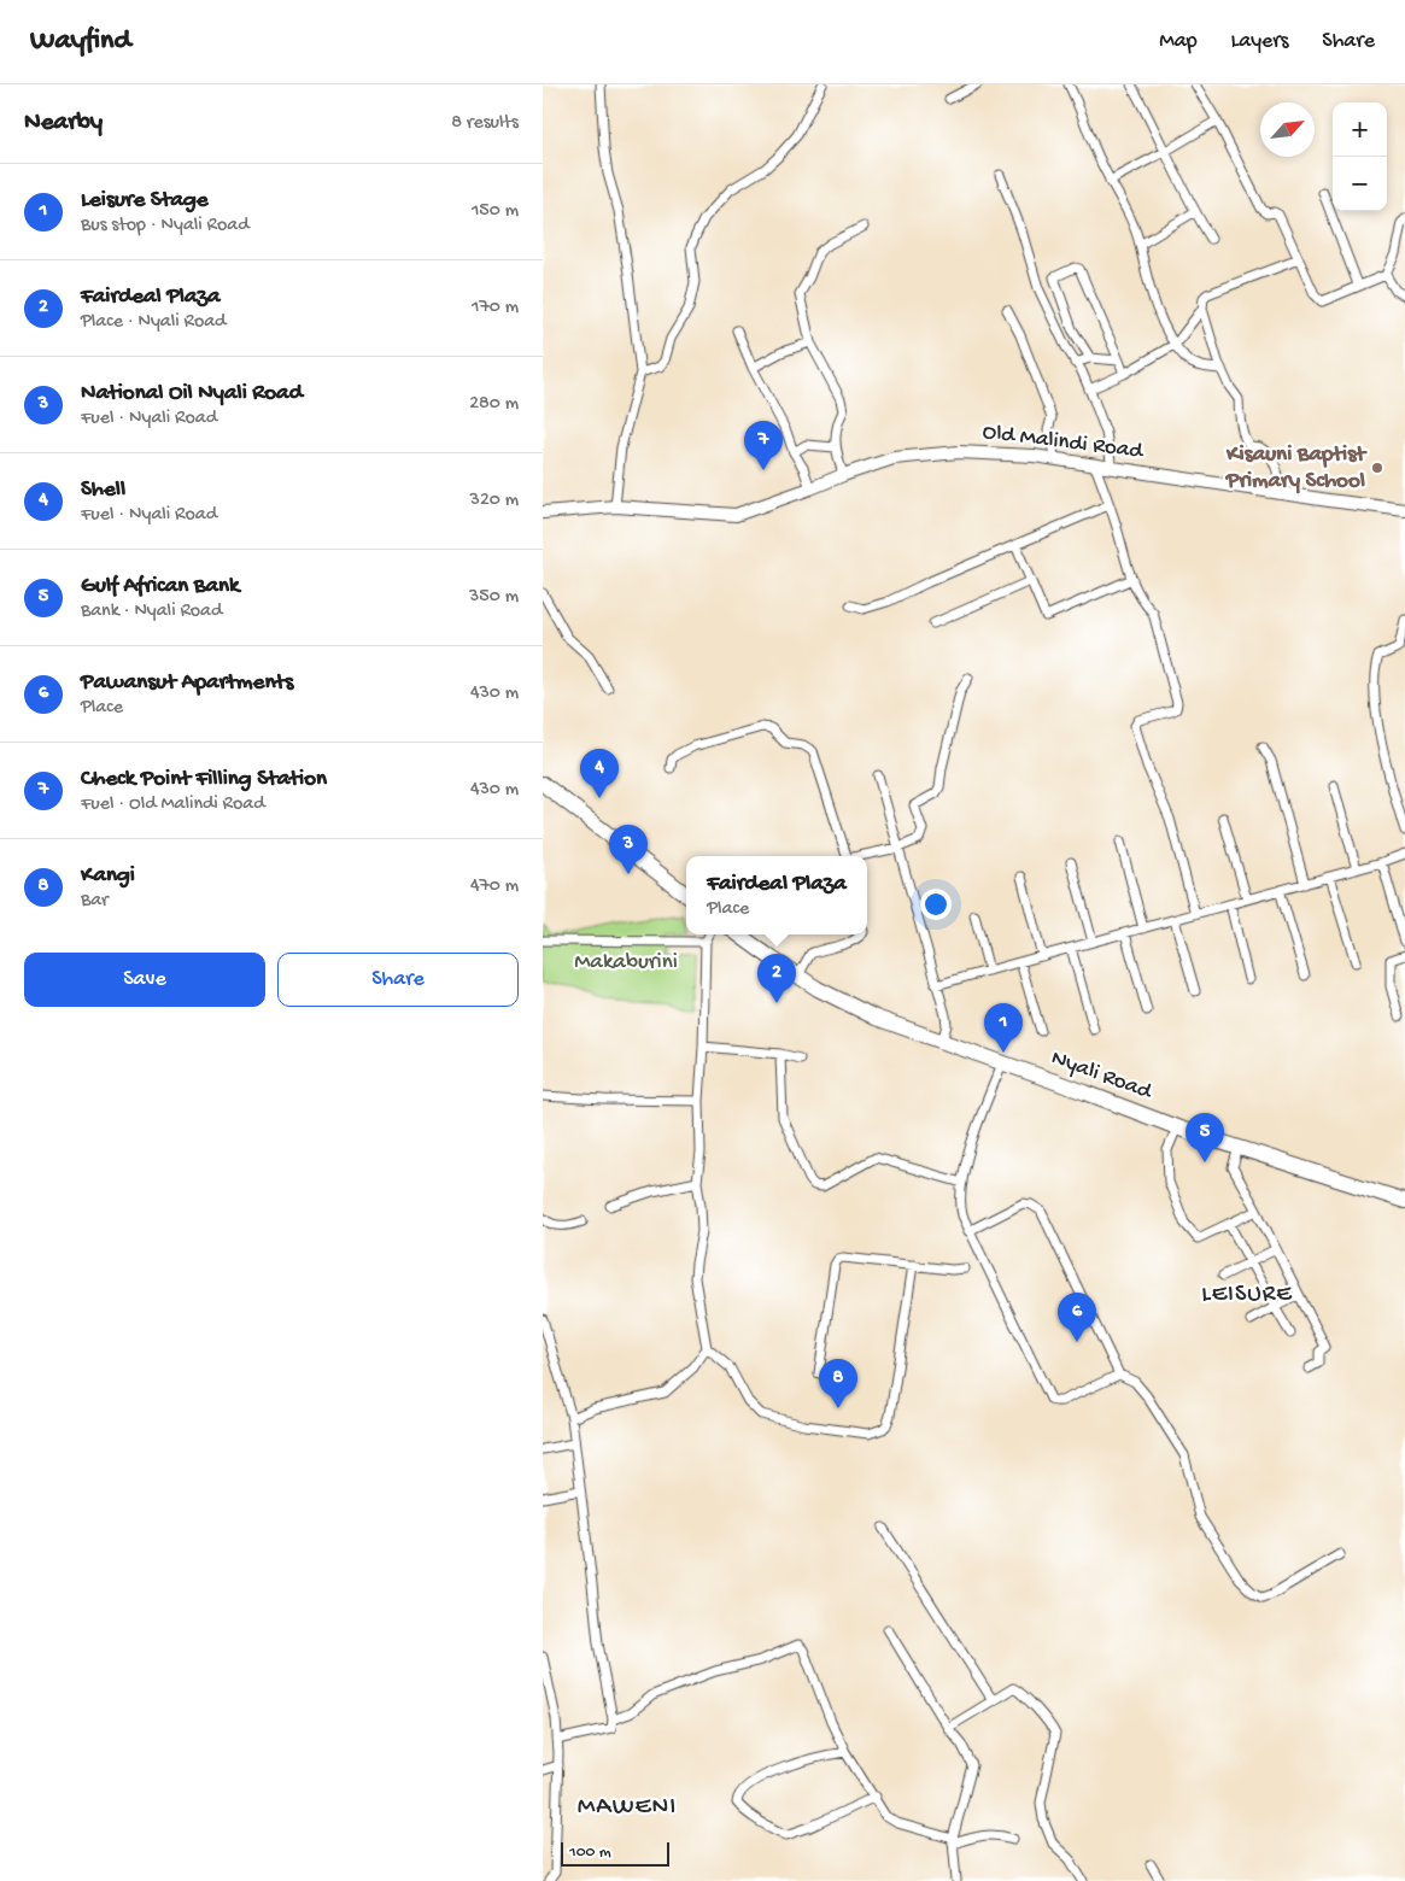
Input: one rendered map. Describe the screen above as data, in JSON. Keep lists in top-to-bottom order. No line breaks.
{"streets":{"highway":["Nyali Road"],"main road":["Old Malindi Road"]},"districts":["LEISURE","MAWENI"],"parks":["Makaburini"],"places":["Kisauni Baptist Primary School"],"scale_bar":"100 m","north":"top right","page":{"header":"Wayfind","nav":["Map","Layers","Share"],"heading":["Nearby","8 results"],"map_buttons":["+","−"],"list":[{"mark":"1","name":"Leisure Stage","note":"Bus stop · Nyali Road","value":"150 m"},{"mark":"2","name":"Fairdeal Plaza","note":"Place · Nyali Road","value":"170 m"},{"mark":"3","name":"National Oil Nyali Road","note":"Fuel · Nyali Road","value":"280 m"},{"mark":"4","name":"Shell","note":"Fuel · Nyali Road","value":"320 m"},{"mark":"5","name":"Gulf African Bank","note":"Bank · Nyali Road","value":"350 m"},{"mark":"6","name":"Pawansut Apartments","note":"Place","value":"430 m"},{"mark":"7","name":"Check Point Filling Station","note":"Fuel · Old Malindi Road","value":"430 m"},{"mark":"8","name":"Kangi","note":"Bar","value":"470 m"}],"pins":["7","4","3","2","1","5","6","8"],"popup":["Fairdeal Plaza","Place"],"buttons":["Save","Share"],"scale":"100 m"}}
